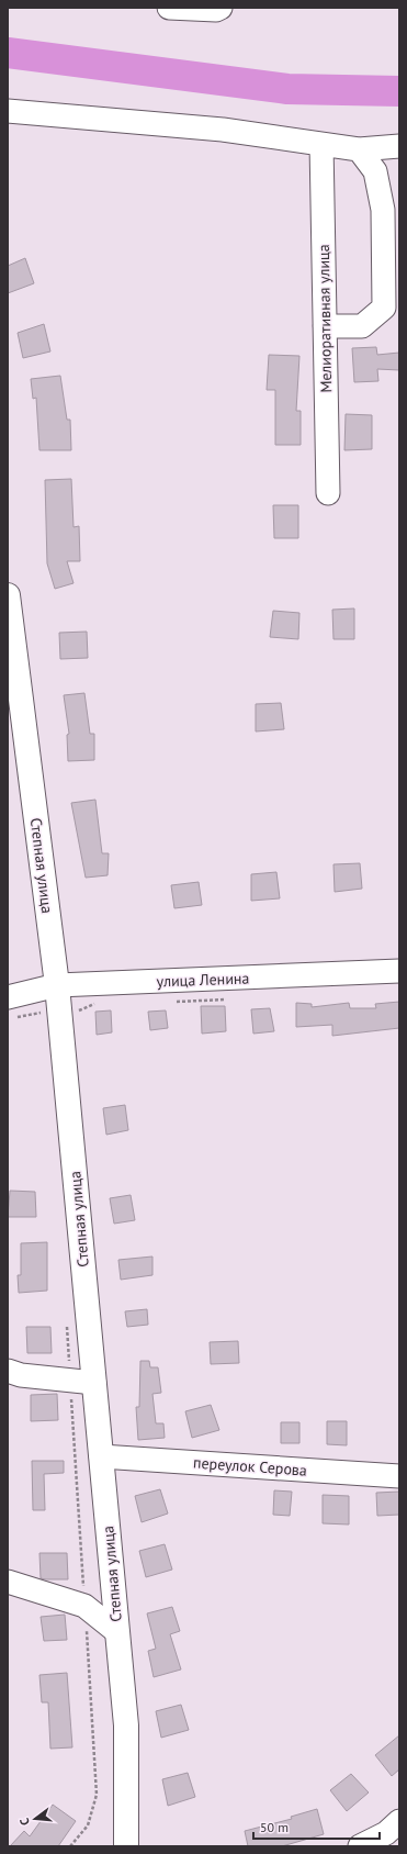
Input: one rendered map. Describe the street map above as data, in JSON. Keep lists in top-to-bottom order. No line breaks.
{"streets":{"main road":["Степная улица"],"street":["Мелиоративная улица","улица Ленина","переулок Серова"]},"crossings":[["Степная улица","улица Ленина"],["Степная улица","переулок Серова"]],"scale_bar":"50 m","north":"left"}
